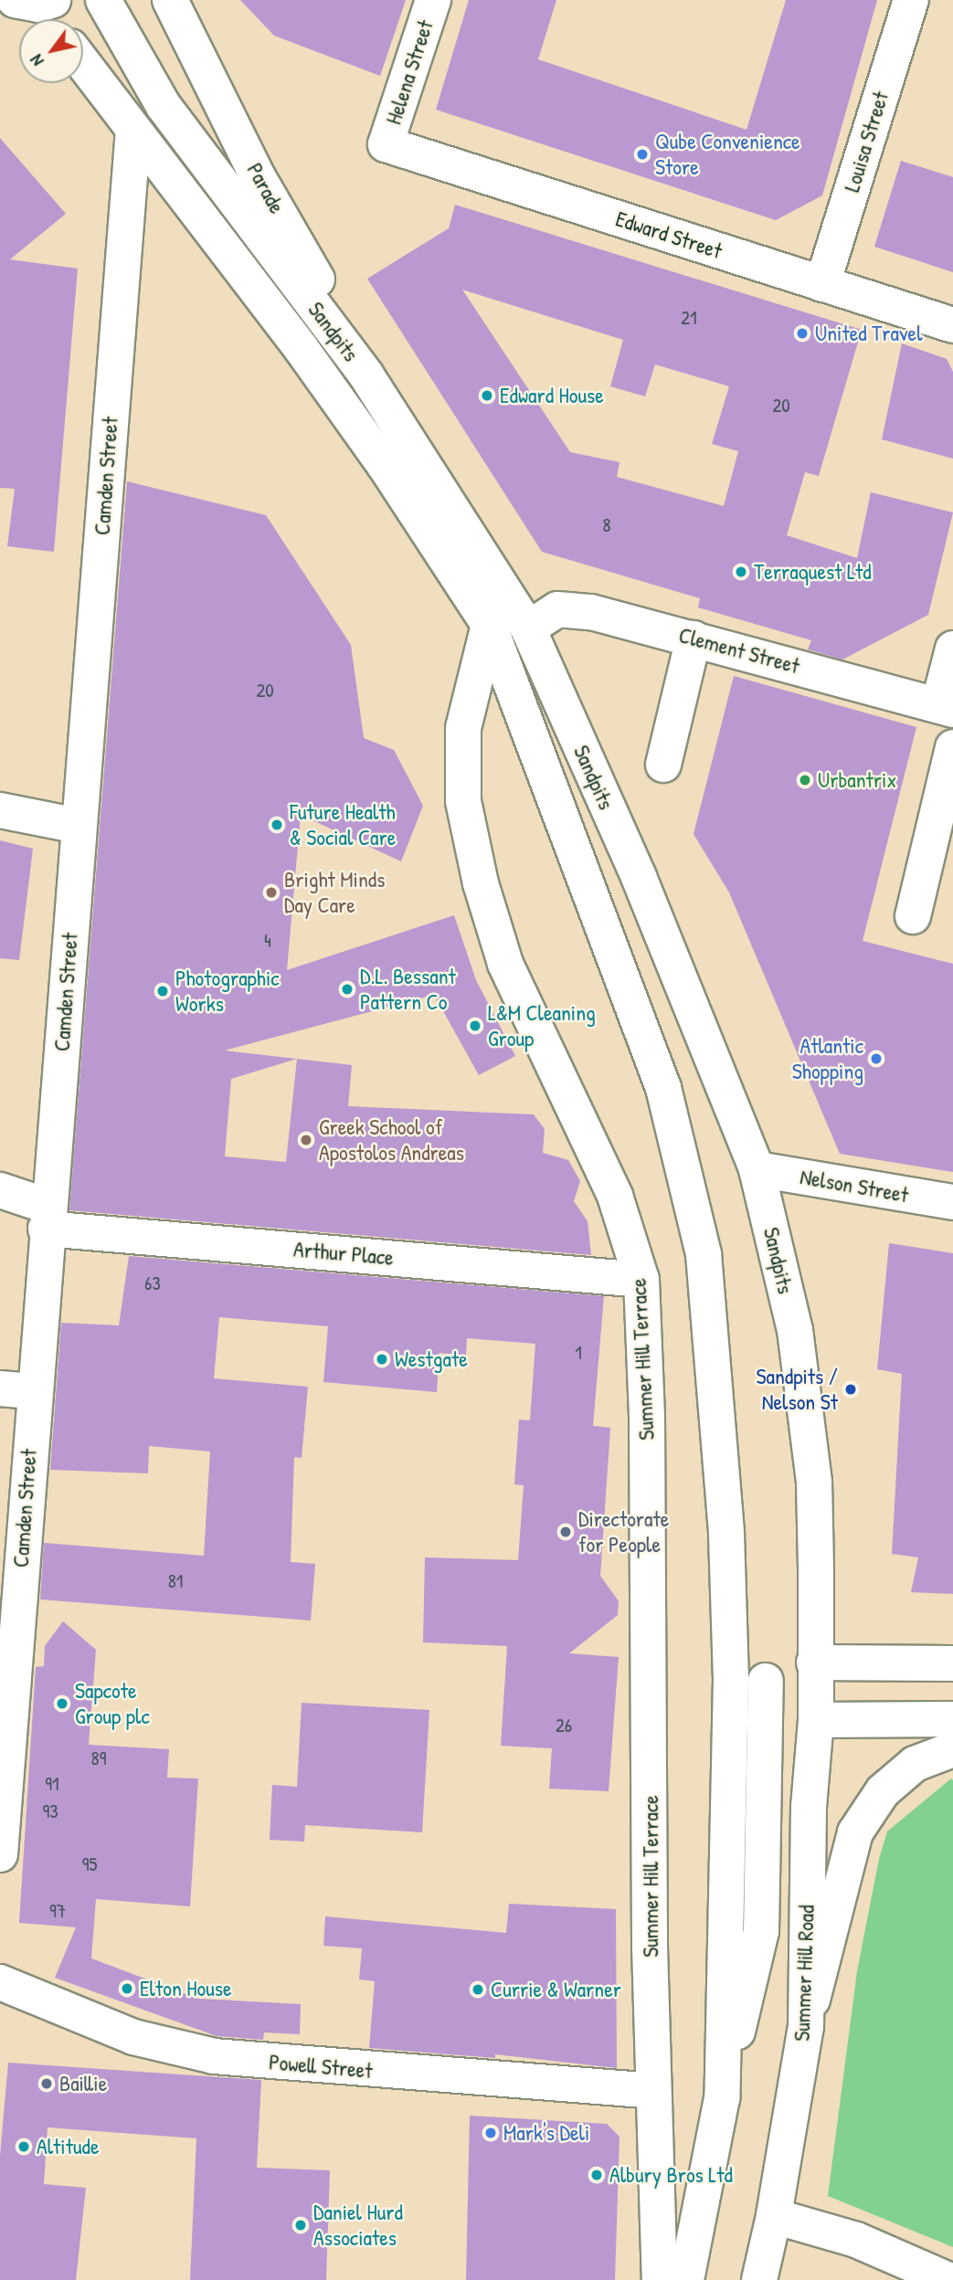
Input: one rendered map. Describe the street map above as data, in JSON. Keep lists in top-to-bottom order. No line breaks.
{"streets":{"street":["Helena Street","Louisa Street","Parade","Edward Street","Sandpits","Camden Street","Clement Street","Nelson Street","Arthur Place","Summer Hill Terrace","Summer Hill Road","Powell Street"]},"crossings":[["Helena Street","Edward Street"],["Louisa Street","Edward Street"],["Parade","Sandpits"],["Sandpits","Camden Street"],["Sandpits","Clement Street"],["Sandpits","Nelson Street"],["Sandpits","Summer Hill Terrace"],["Sandpits","Summer Hill Road"],["Camden Street","Arthur Place"],["Arthur Place","Summer Hill Terrace"],["Summer Hill Terrace","Powell Street"]],"places":["Qube Convenience Store","United Travel","Edward House","Terraquest Ltd","Urbantrix","Future Health & Social Care","Bright Minds Day Care","D.L. Bessant Pattern Co","Photographic Works","L&M Cleaning Group","Atlantic Shopping","Greek School of Apostolos Andreas","Westgate","Sandpits / Nelson St","Directorate for People","Sapcote Group plc","Elton House","Currie & Warner","Baillie","Mark's Deli","Altitude","Albury Bros Ltd","Daniel Hurd Associates"],"house_numbers":["21","20","8","20","4","63","1","81","26","89","91","93","95","97"],"north":"bottom left"}
